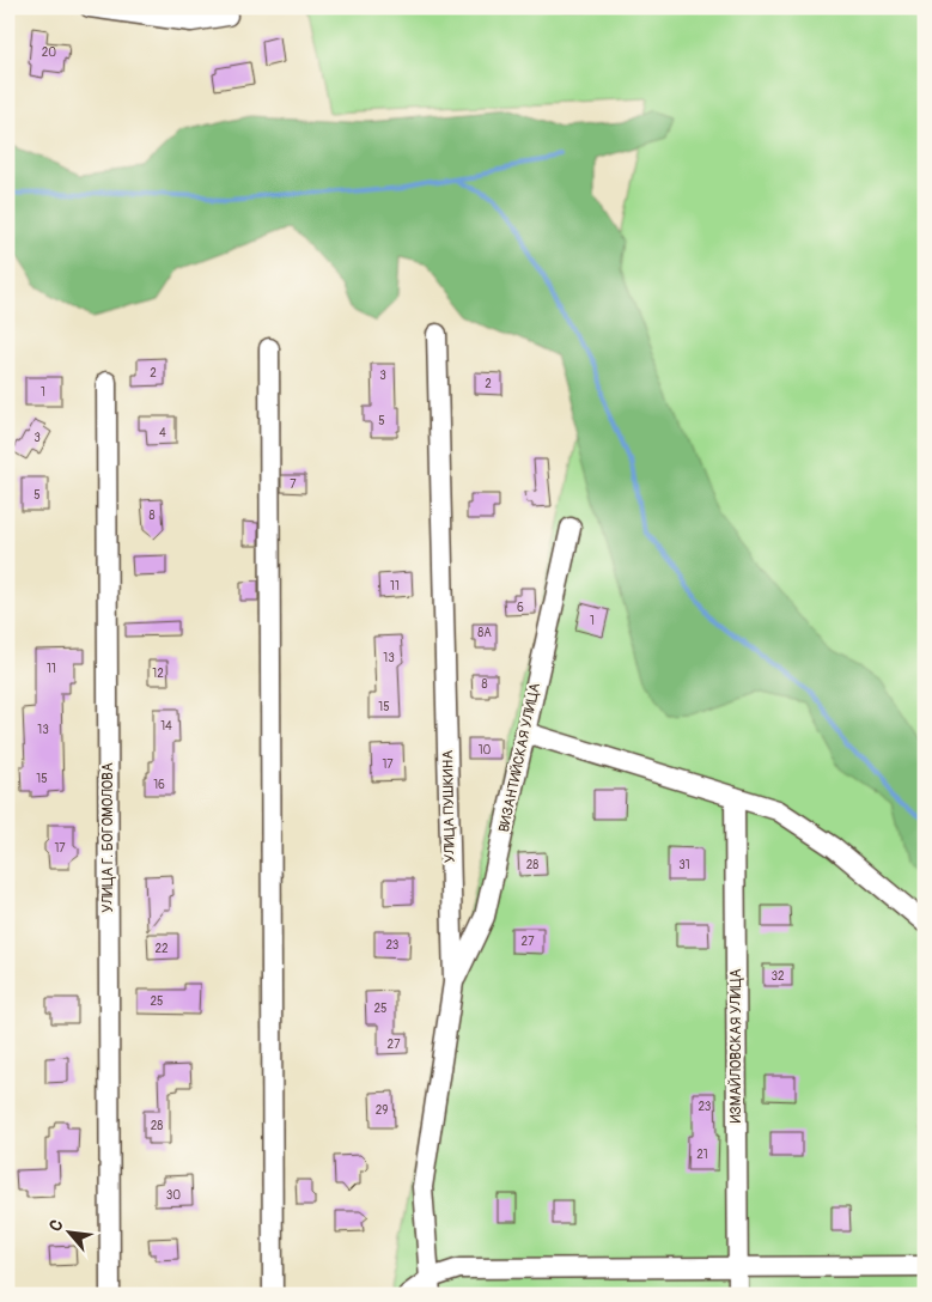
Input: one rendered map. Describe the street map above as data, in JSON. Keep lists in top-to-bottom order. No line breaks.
{"streets":{"street":["ВИЗАНТИЙСКАЯ УЛИЦА","УЛИЦА ПУШКИНА","УЛИЦА Г. БОГОМОЛОВА","ИЗМАЙЛОВСКАЯ УЛИЦА"]},"crossings":[["ВИЗАНТИЙСКАЯ УЛИЦА","УЛИЦА ПУШКИНА"]],"house_numbers":["20","2","3","2","1","5","4","3","7","5","8","11","6","1","8А","13","11","12","8","15","14","13","10","17","15","16","17","28","31","27","23","22","32","25","25","27","23","29","28","21","30"],"north":"top left"}
